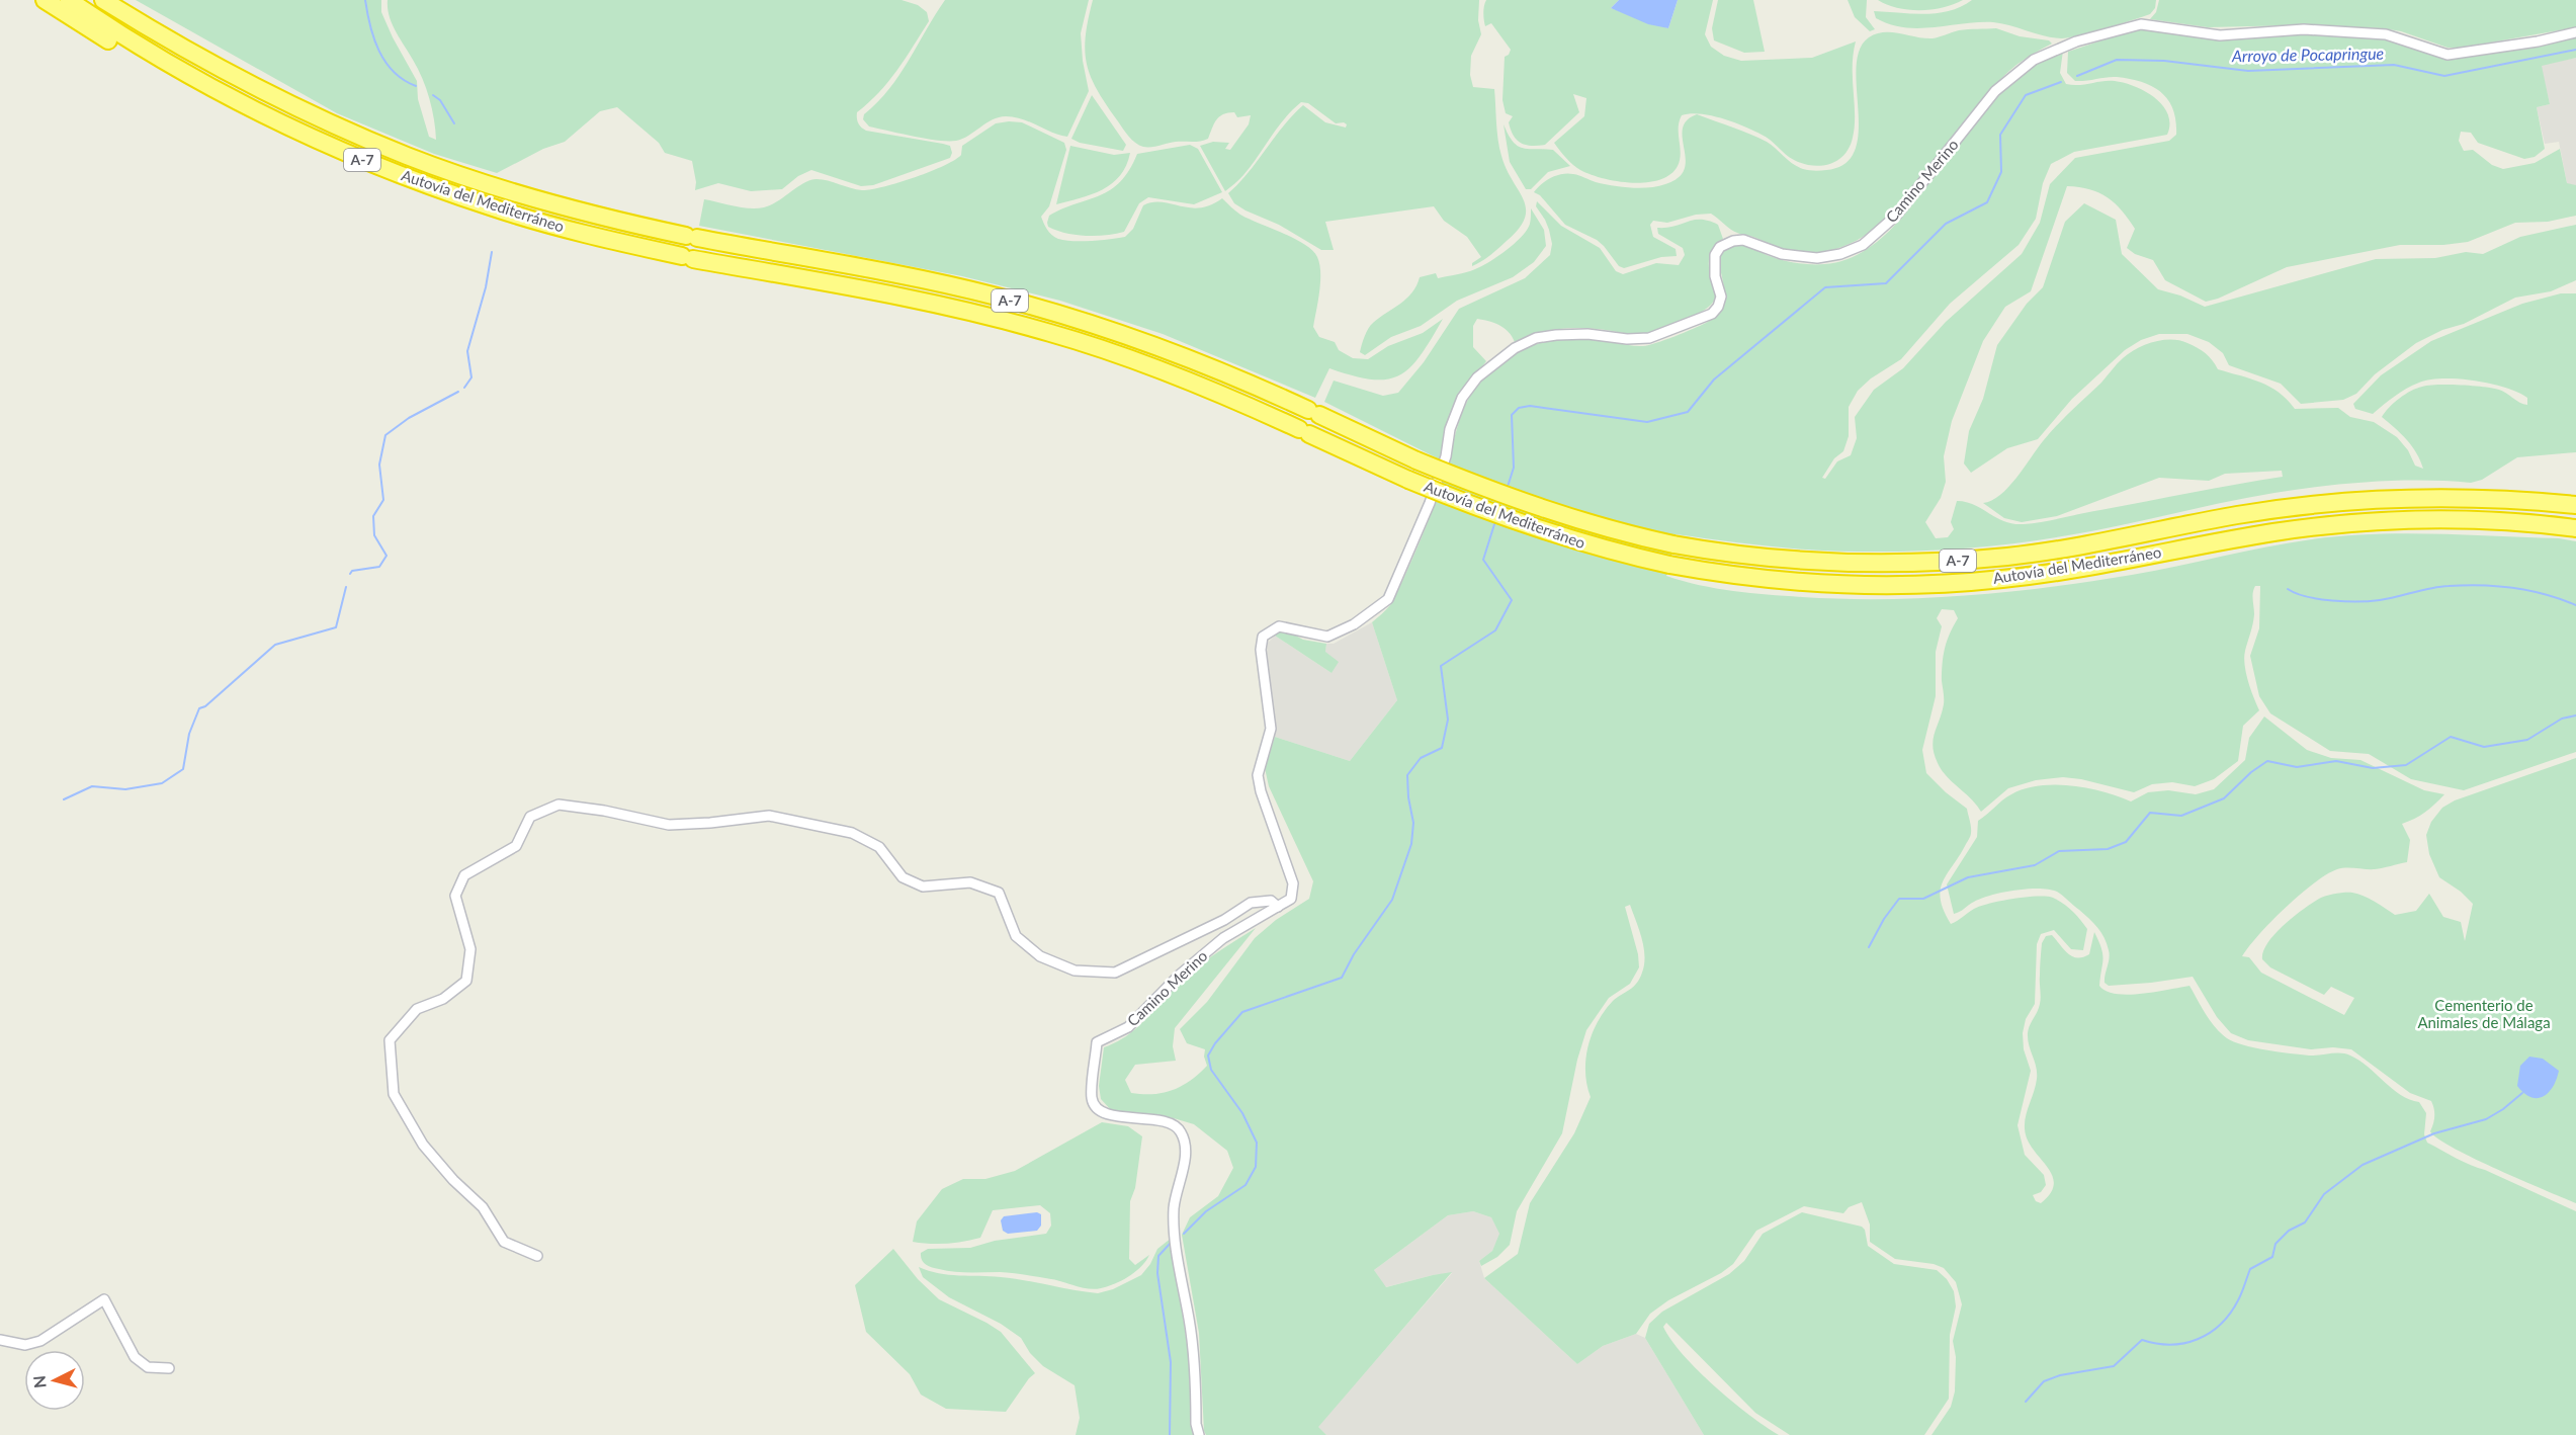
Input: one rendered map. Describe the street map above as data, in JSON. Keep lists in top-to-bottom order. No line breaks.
{"streets":{"highway":["A-7","Autovía del Mediterráneo"],"street":["Camino Merino"]},"water":["Arroyo de Pocapringue"],"parks":["Cementerio de Animales de Málaga"],"north":"left"}
